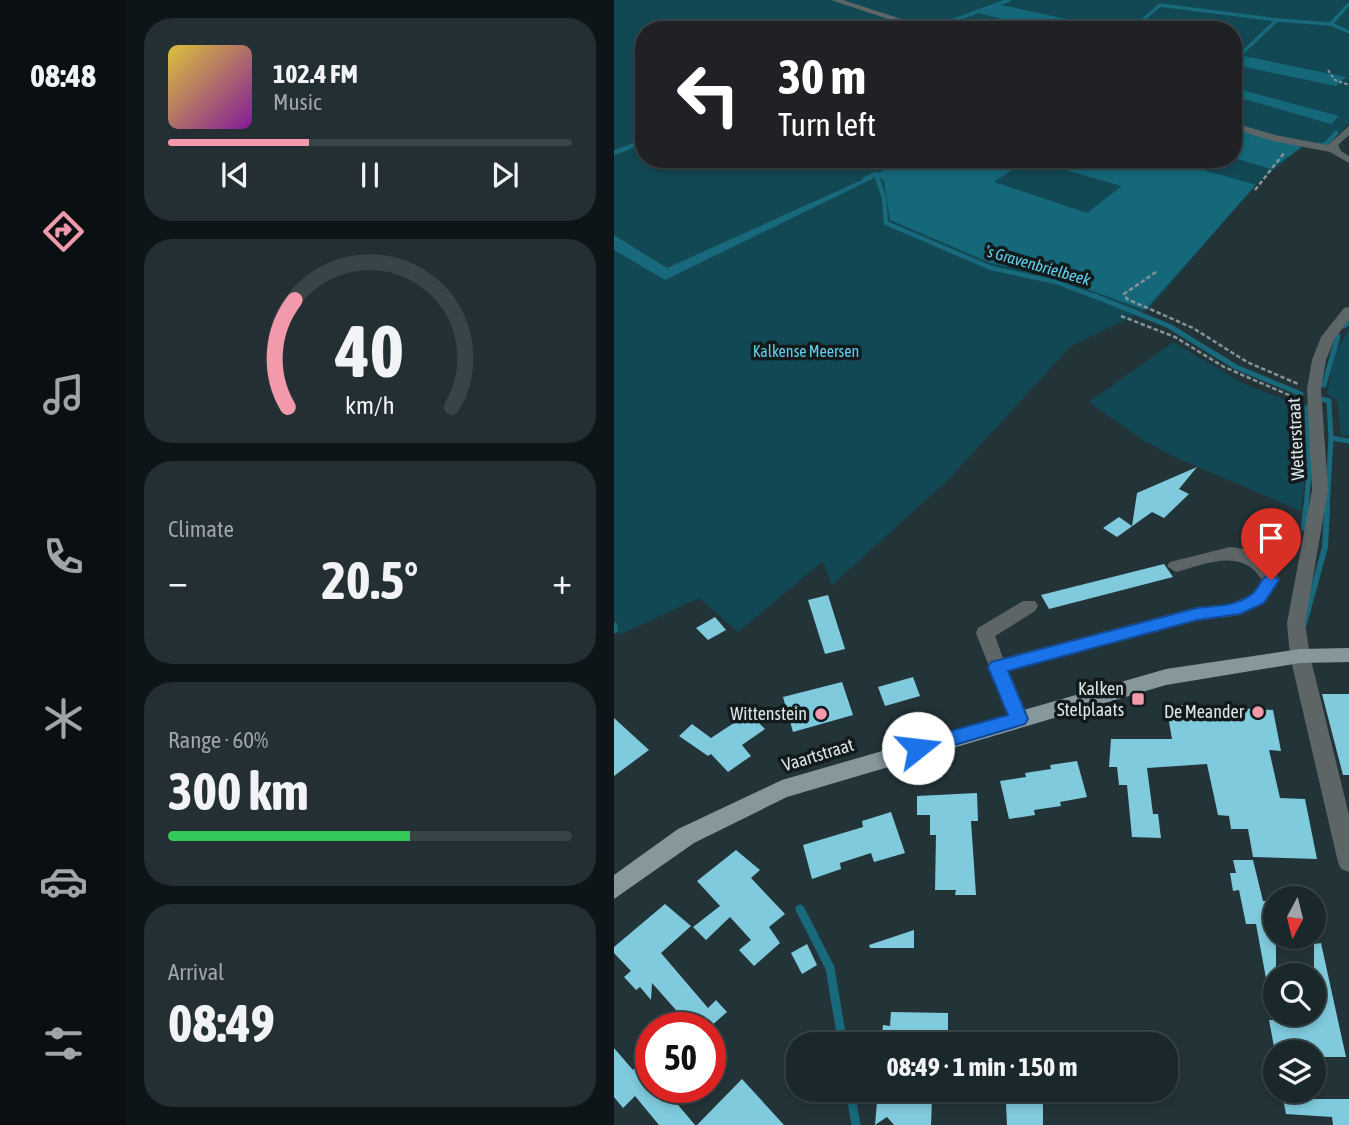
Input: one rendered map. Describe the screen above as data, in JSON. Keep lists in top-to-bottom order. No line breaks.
{"streets":{"main road":["Vaartstraat"],"street":["Wetterstraat"]},"crossings":[["Wetterstraat","Vaartstraat"]],"water":["'s Gravenbrielbeek"],"parks":["Kalkense Meersen"],"places":{"transit":["Kalken Stelplaats"],"other":["De Meander","Wittenstein"]},"north":"bottom","page":{"tabs":"08:48","turn":["30 m","Turn left"],"song":["102.4 FM","Music"],"tile":["Climate",["Range · 60%","300 km"],["Arrival","08:49"]],"heat":["−","20.5°","+"],"limit":"50","trip":"08:49 · 1 min · 150 m","gauge":["40","km/h"]}}
